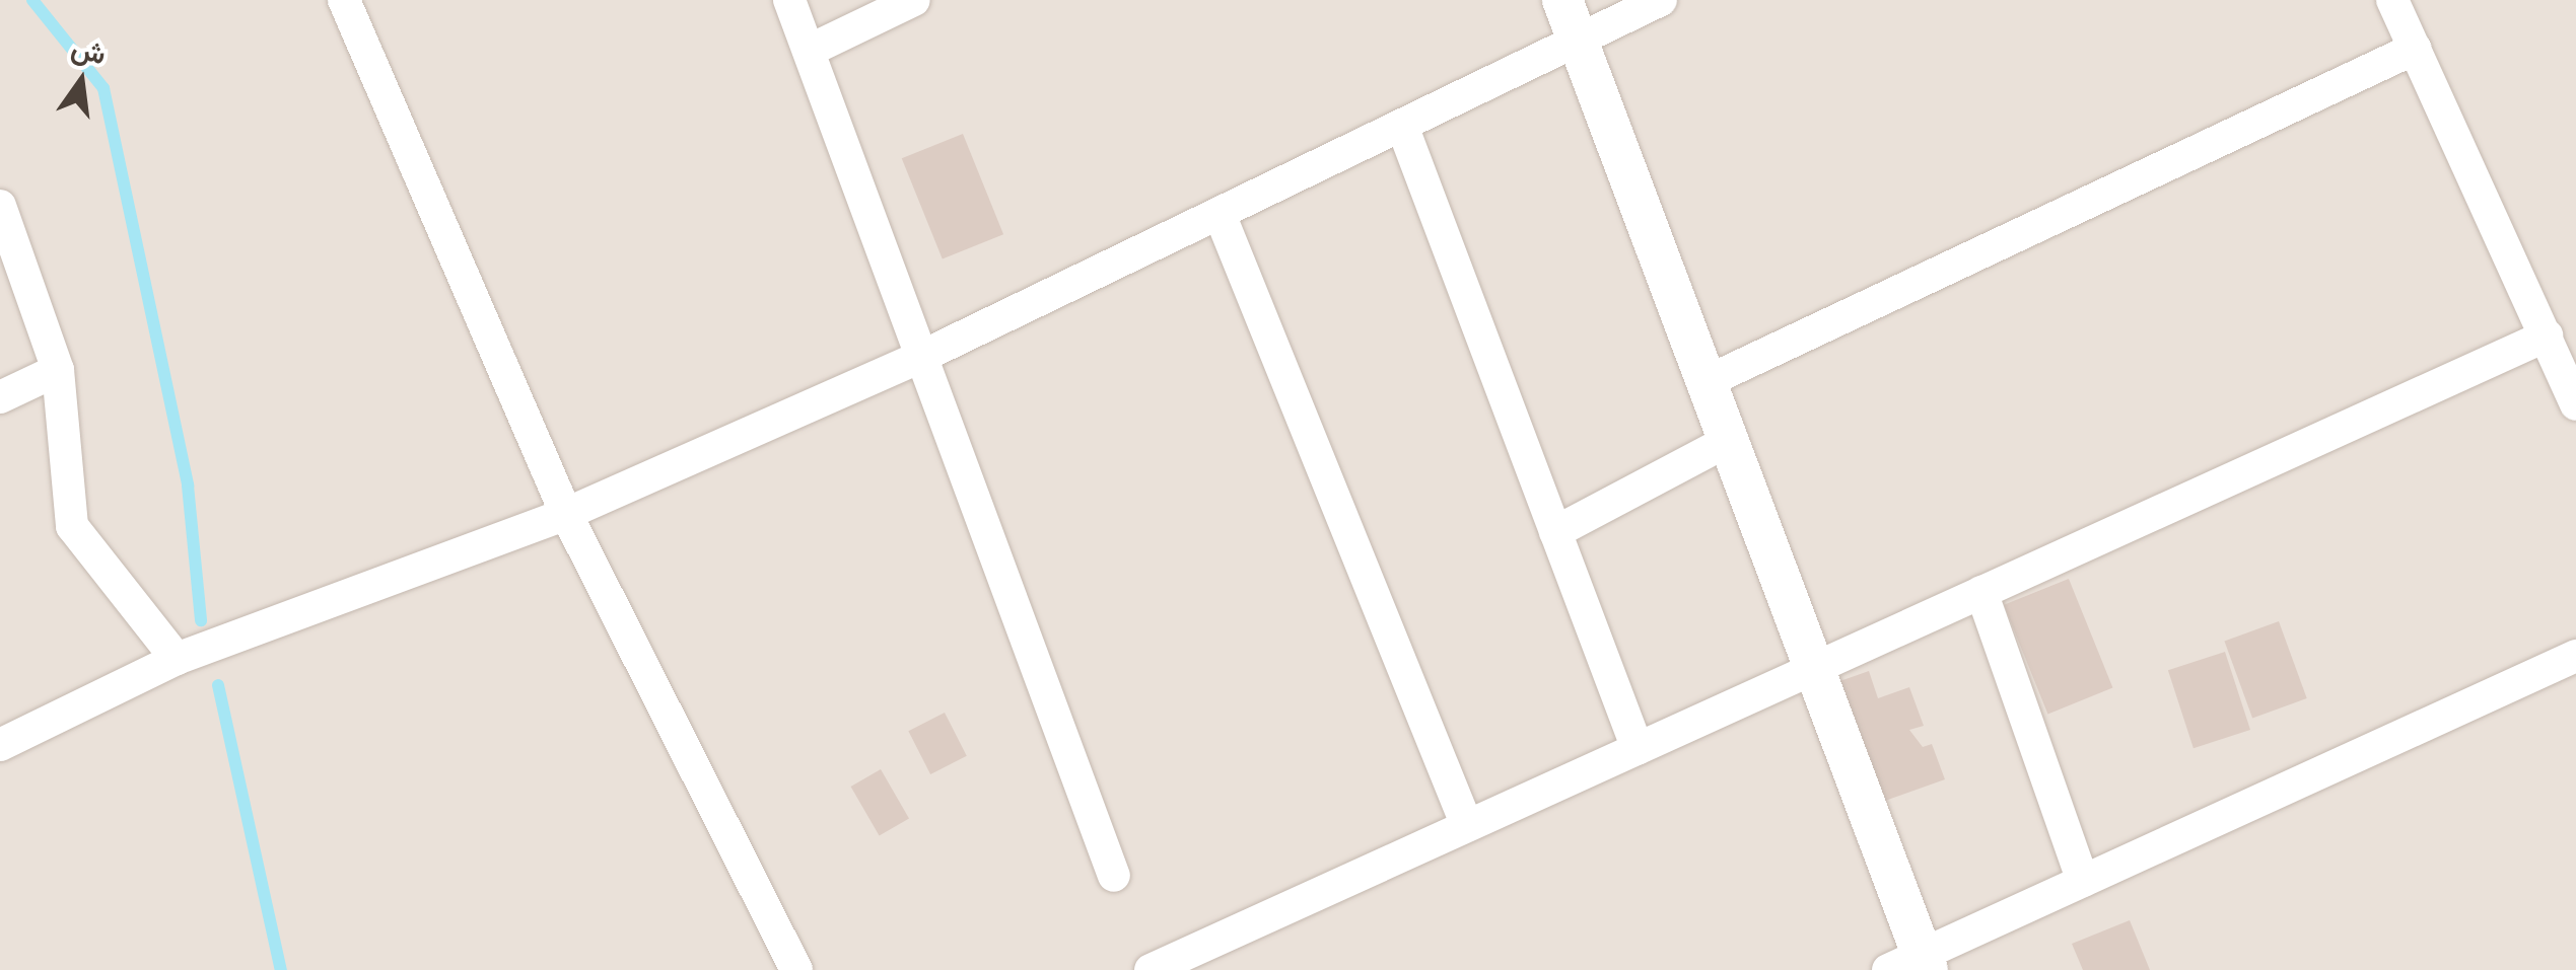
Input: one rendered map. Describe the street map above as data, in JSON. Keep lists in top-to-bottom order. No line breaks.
{"north":"top"}
